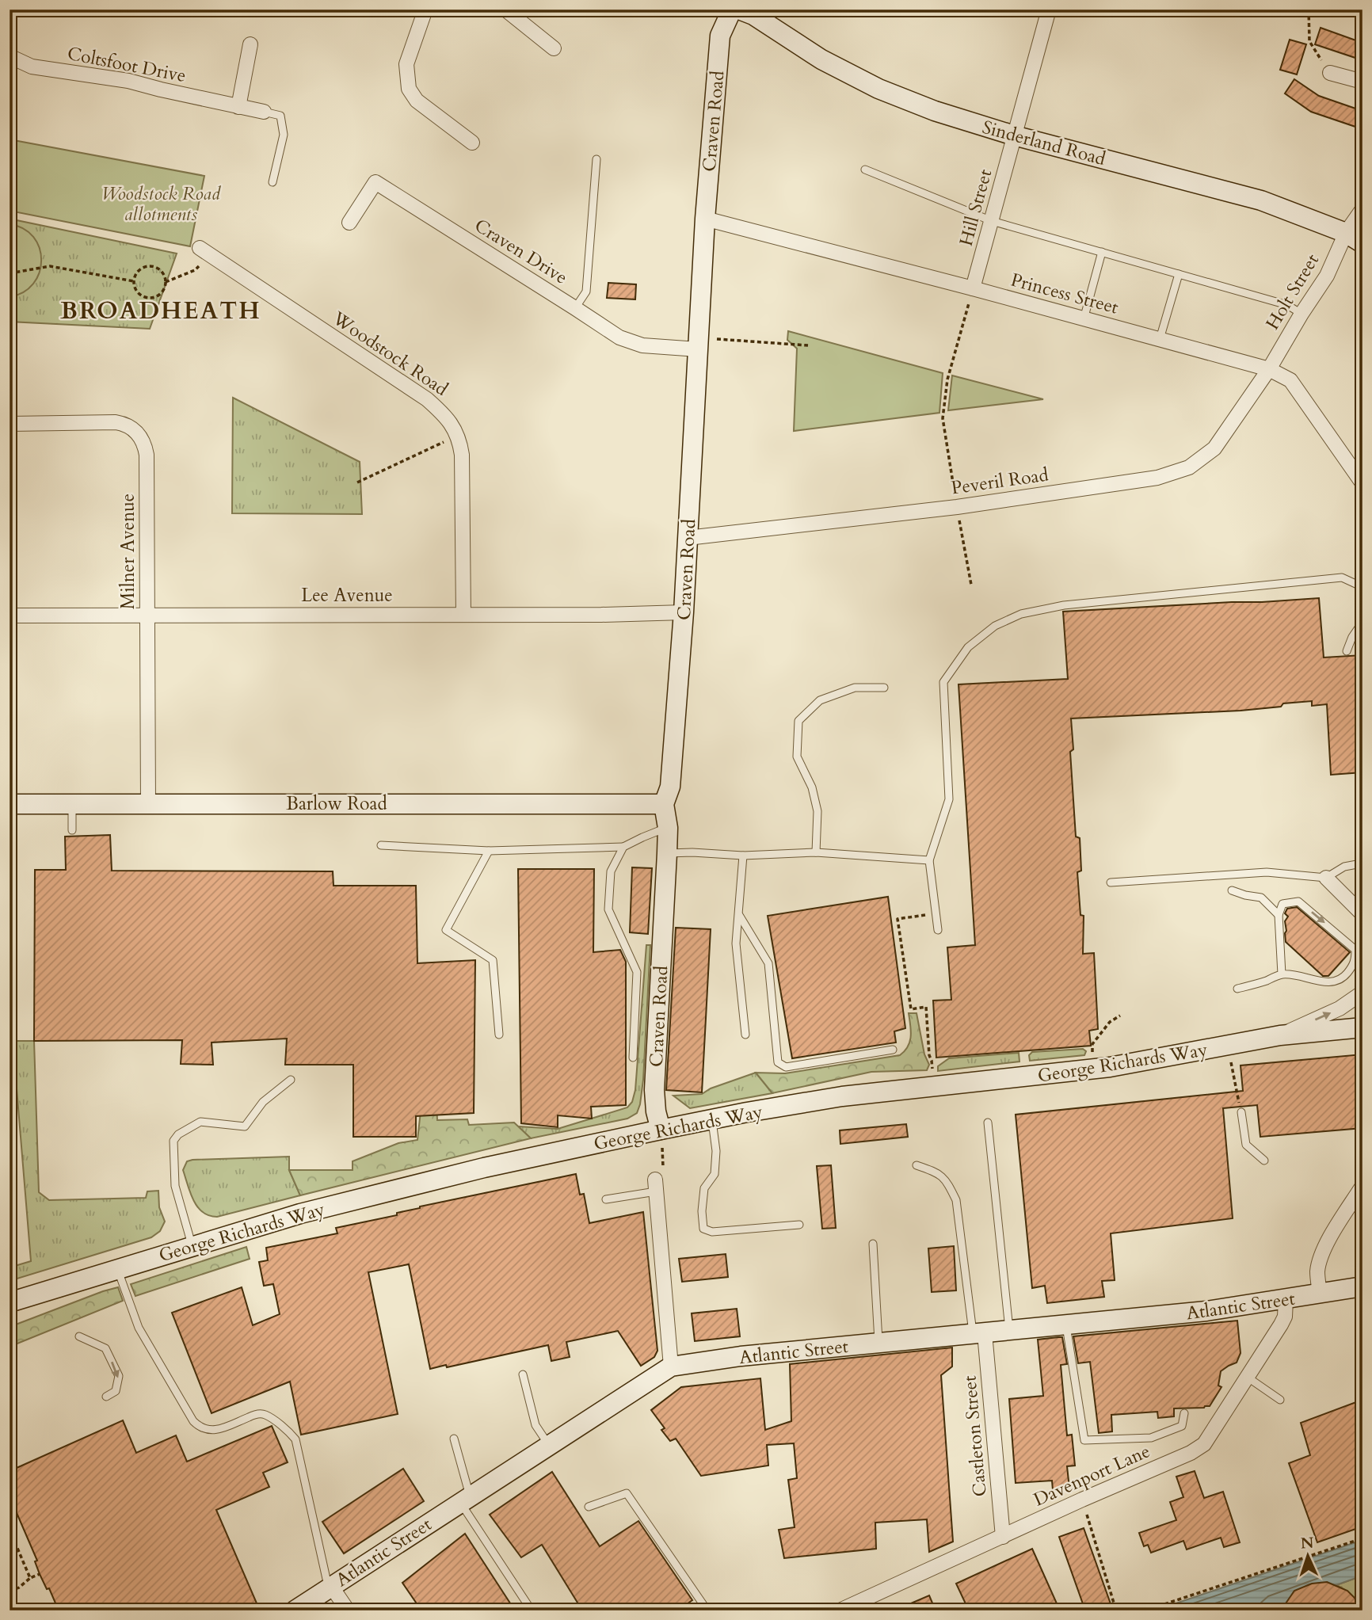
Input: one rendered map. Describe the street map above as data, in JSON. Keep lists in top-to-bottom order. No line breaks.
{"streets":{"street":["Coltsfoot Drive","Craven Road","Sinderland Road","Hill Street","Craven Drive","Holt Street","Princess Street","Woodstock Road","Peveril Road","Milner Avenue","Lee Avenue","Barlow Road","George Richards Way","Atlantic Street","Castleton Street","Davenport Lane"]},"crossings":[["Craven Road","Craven Drive"],["Craven Road","Princess Street"],["Craven Road","Peveril Road"],["Craven Road","Lee Avenue"],["Craven Road","Barlow Road"],["Craven Road","George Richards Way"],["Sinderland Road","Hill Street"],["Sinderland Road","Holt Street"],["Hill Street","Princess Street"],["Holt Street","Princess Street"],["Holt Street","Peveril Road"],["Princess Street","Peveril Road"],["Woodstock Road","Lee Avenue"],["Milner Avenue","Lee Avenue"],["Milner Avenue","Barlow Road"],["Atlantic Street","Castleton Street"],["Atlantic Street","Davenport Lane"],["Castleton Street","Davenport Lane"]],"districts":["BROADHEATH"],"parks":["Woodstock Road allotments"],"north":"top"}
